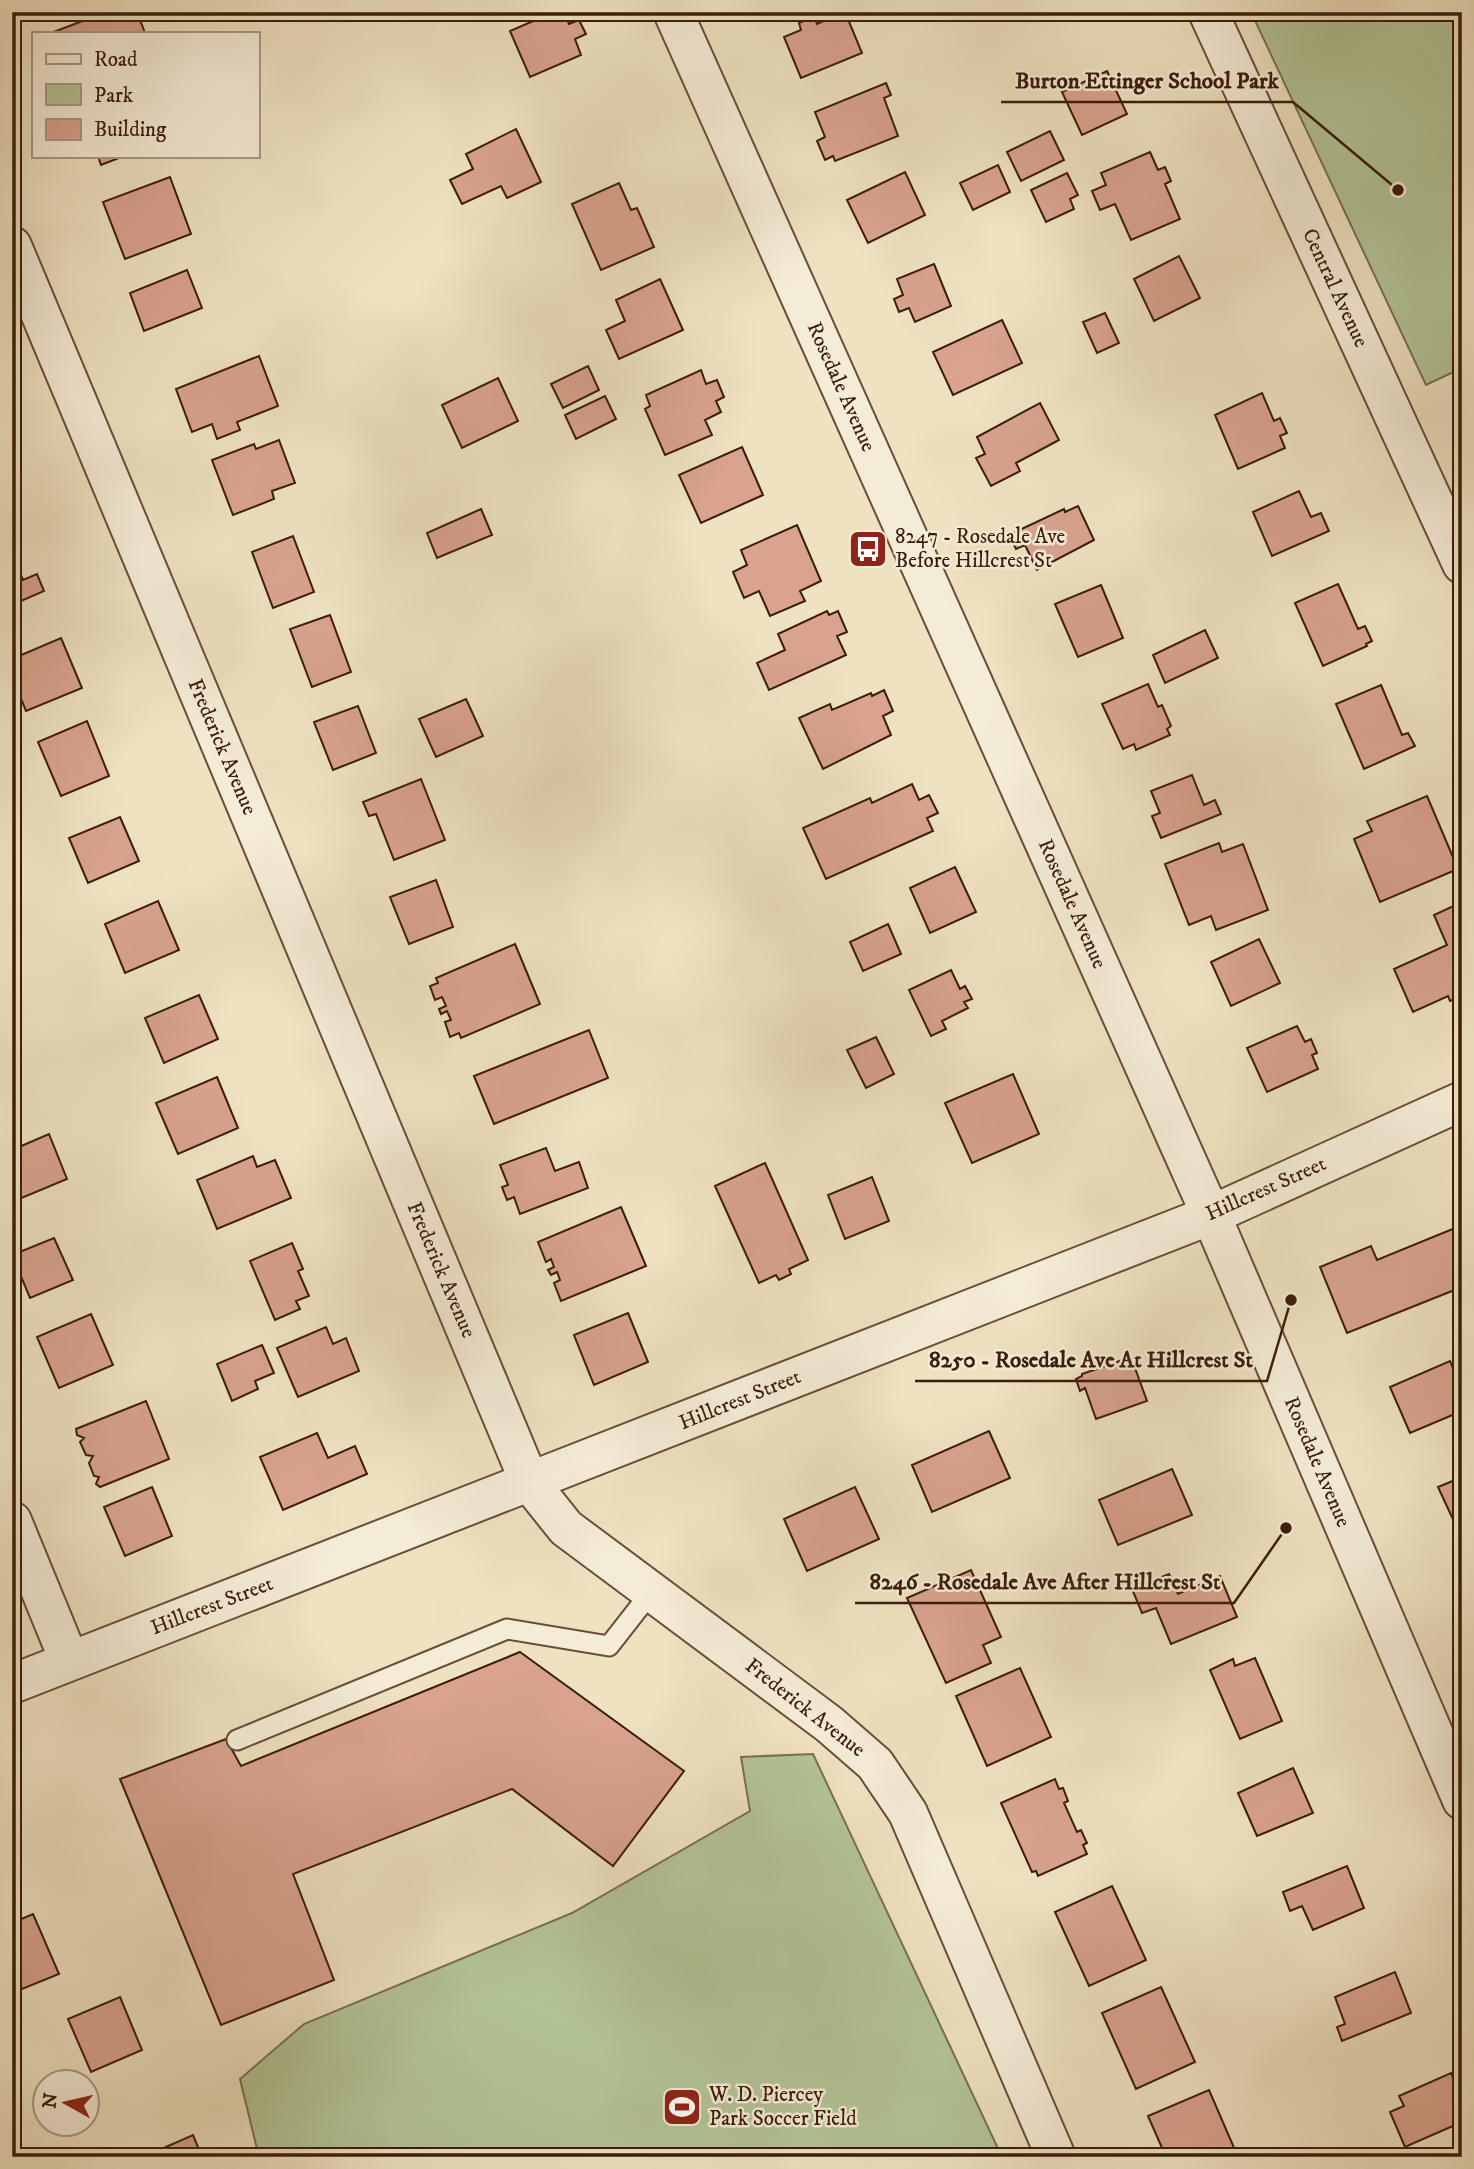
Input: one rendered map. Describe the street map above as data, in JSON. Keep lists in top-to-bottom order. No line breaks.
{"streets":{"street":["Central Avenue","Rosedale Avenue","Frederick Avenue","Hillcrest Street"]},"crossings":[["Rosedale Avenue","Hillcrest Street"],["Frederick Avenue","Hillcrest Street"]],"places":{"other":["Burton Ettinger School Park","8250 - Rosedale Ave At Hillcrest St","8246 - Rosedale Ave After Hillcrest St"],"bus stop":["8247 - Rosedale Ave Before Hillcrest St"],"sports":["W. D. Piercey Park Soccer Field"]},"legend":["Road","Park","Building"],"north":"left"}
